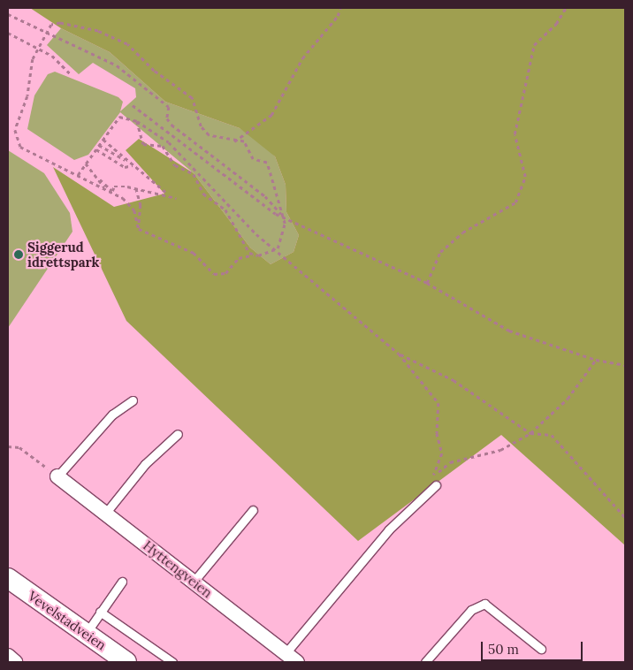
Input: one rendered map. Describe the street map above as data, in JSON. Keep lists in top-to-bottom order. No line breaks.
{"streets":{"main road":["Vevelstadveien"],"street":["Hyttengveien"]},"places":["Siggerud idrettspark"],"scale_bar":"50 m"}
